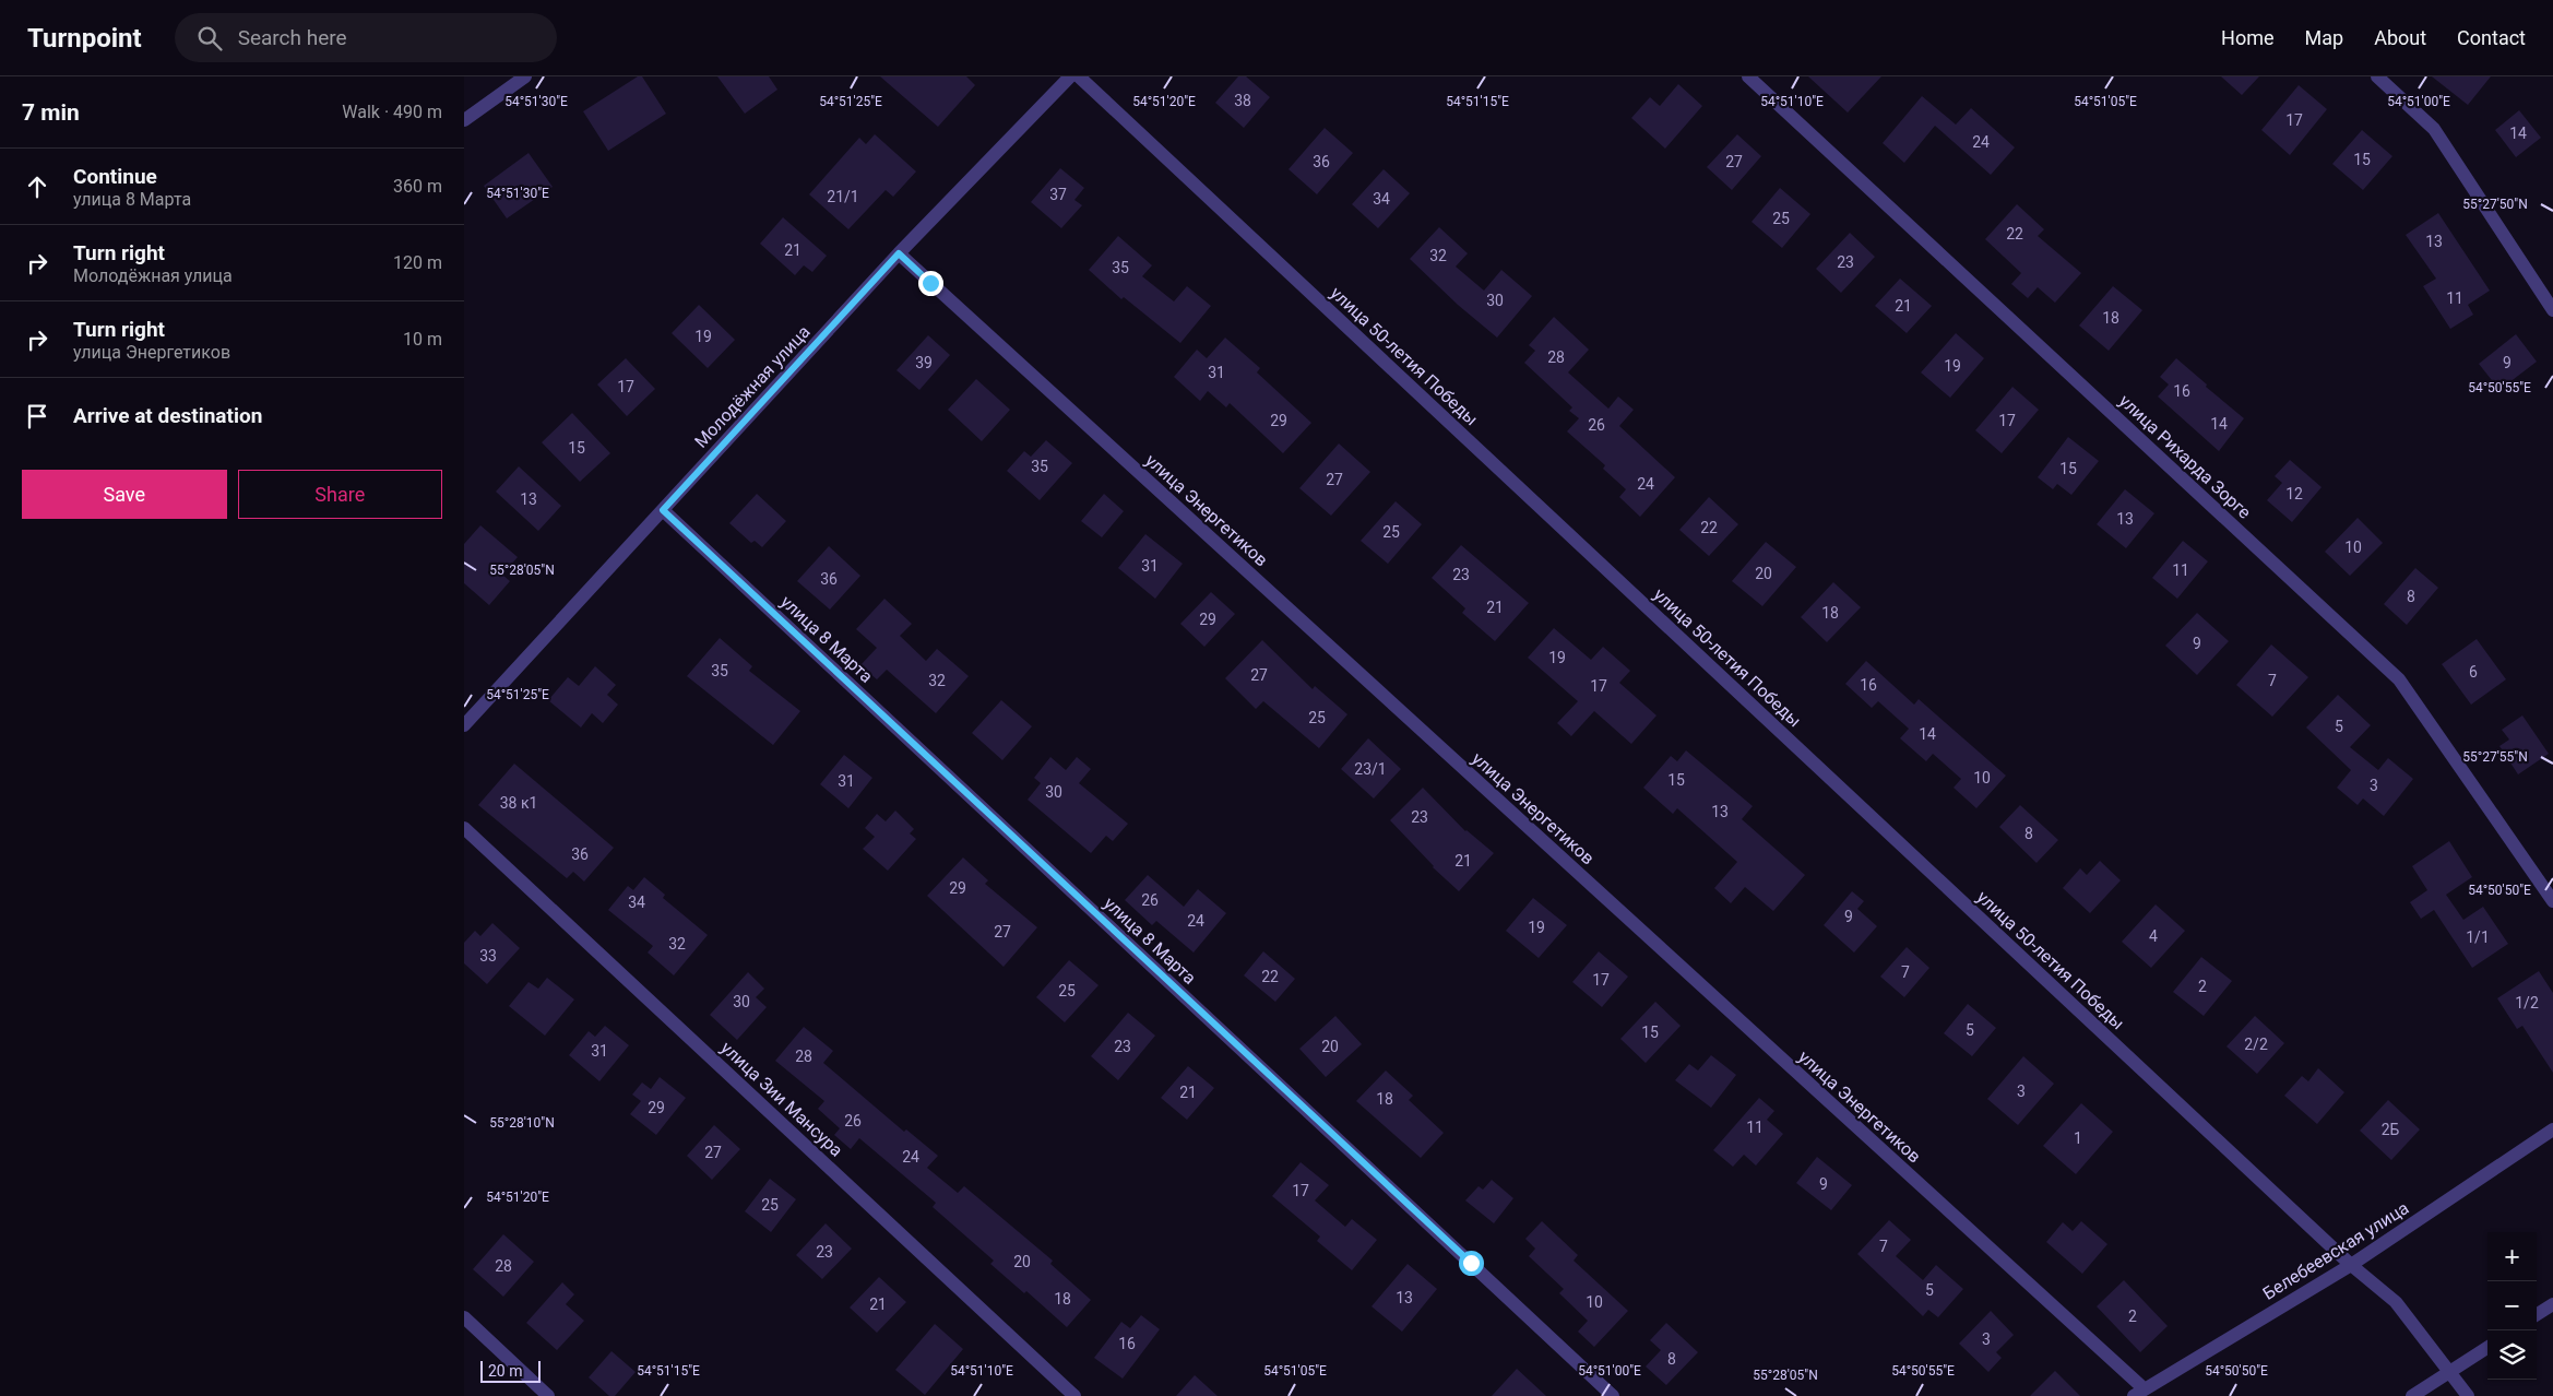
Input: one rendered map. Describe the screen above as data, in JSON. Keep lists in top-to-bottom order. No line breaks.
{"streets":{"street":["улица 50-летия Победы","Молодёжная улица","улица Рихарда Зорге","улица Энергетиков","улица 8 Марта","улица Зии Мансура","Белебеевская улица"]},"crossings":[["улица 50-летия Победы","Белебеевская улица"],["Молодёжная улица","улица Энергетиков"],["Молодёжная улица","улица 8 Марта"],["улица Энергетиков","Белебеевская улица"]],"house_numbers":["38","17","14","24","15","36","27","37","21/1","34","25","22","13","21","32","23","35","11","30","21","18","19","28","39","9","19","31","17","16","29","17","14","26","15","35","15","27","24","12","13","13","22","25","10","31","11","20","23","36","8","21","18","29","9","19","35","6","27","32","7","16","17","25","5","14","23/1","10","15","31","3","30","38 к1","13","23","8","36","21","29","26","34","9","24","19","27","4","1/1","32","33","7","22","17","2","25","30","1/2","5","15","2/2","23","20","31","28","3","21","18","29","26","11","2Б","1","27","24","9","17","25","7","23","20","28","5","13","18","10","21","2","3","16","8"],"scale_bar":"20 m","page":{"header":"Turnpoint","search":"Search here","nav":["Home","Map","About","Contact"],"heading":["7 min","Walk · 490 m"],"list":[["Continue","улица 8 Марта","360 m"],["Turn right","Молодёжная улица","120 m"],["Turn right","улица Энергетиков","10 m"],"Arrive at destination"],"buttons":["Save","Share"],"map_buttons":["+","−"],"scale":"20 m"},"coordinates":["54°51'30\"E","54°51'25\"E","54°51'20\"E","54°51'15\"E","54°51'10\"E","54°51'05\"E","54°51'00\"E","55°27'50\"N","54°50'55\"E","55°28'05\"N","55°27'55\"N","54°50'50\"E","55°28'10\"N"]}
